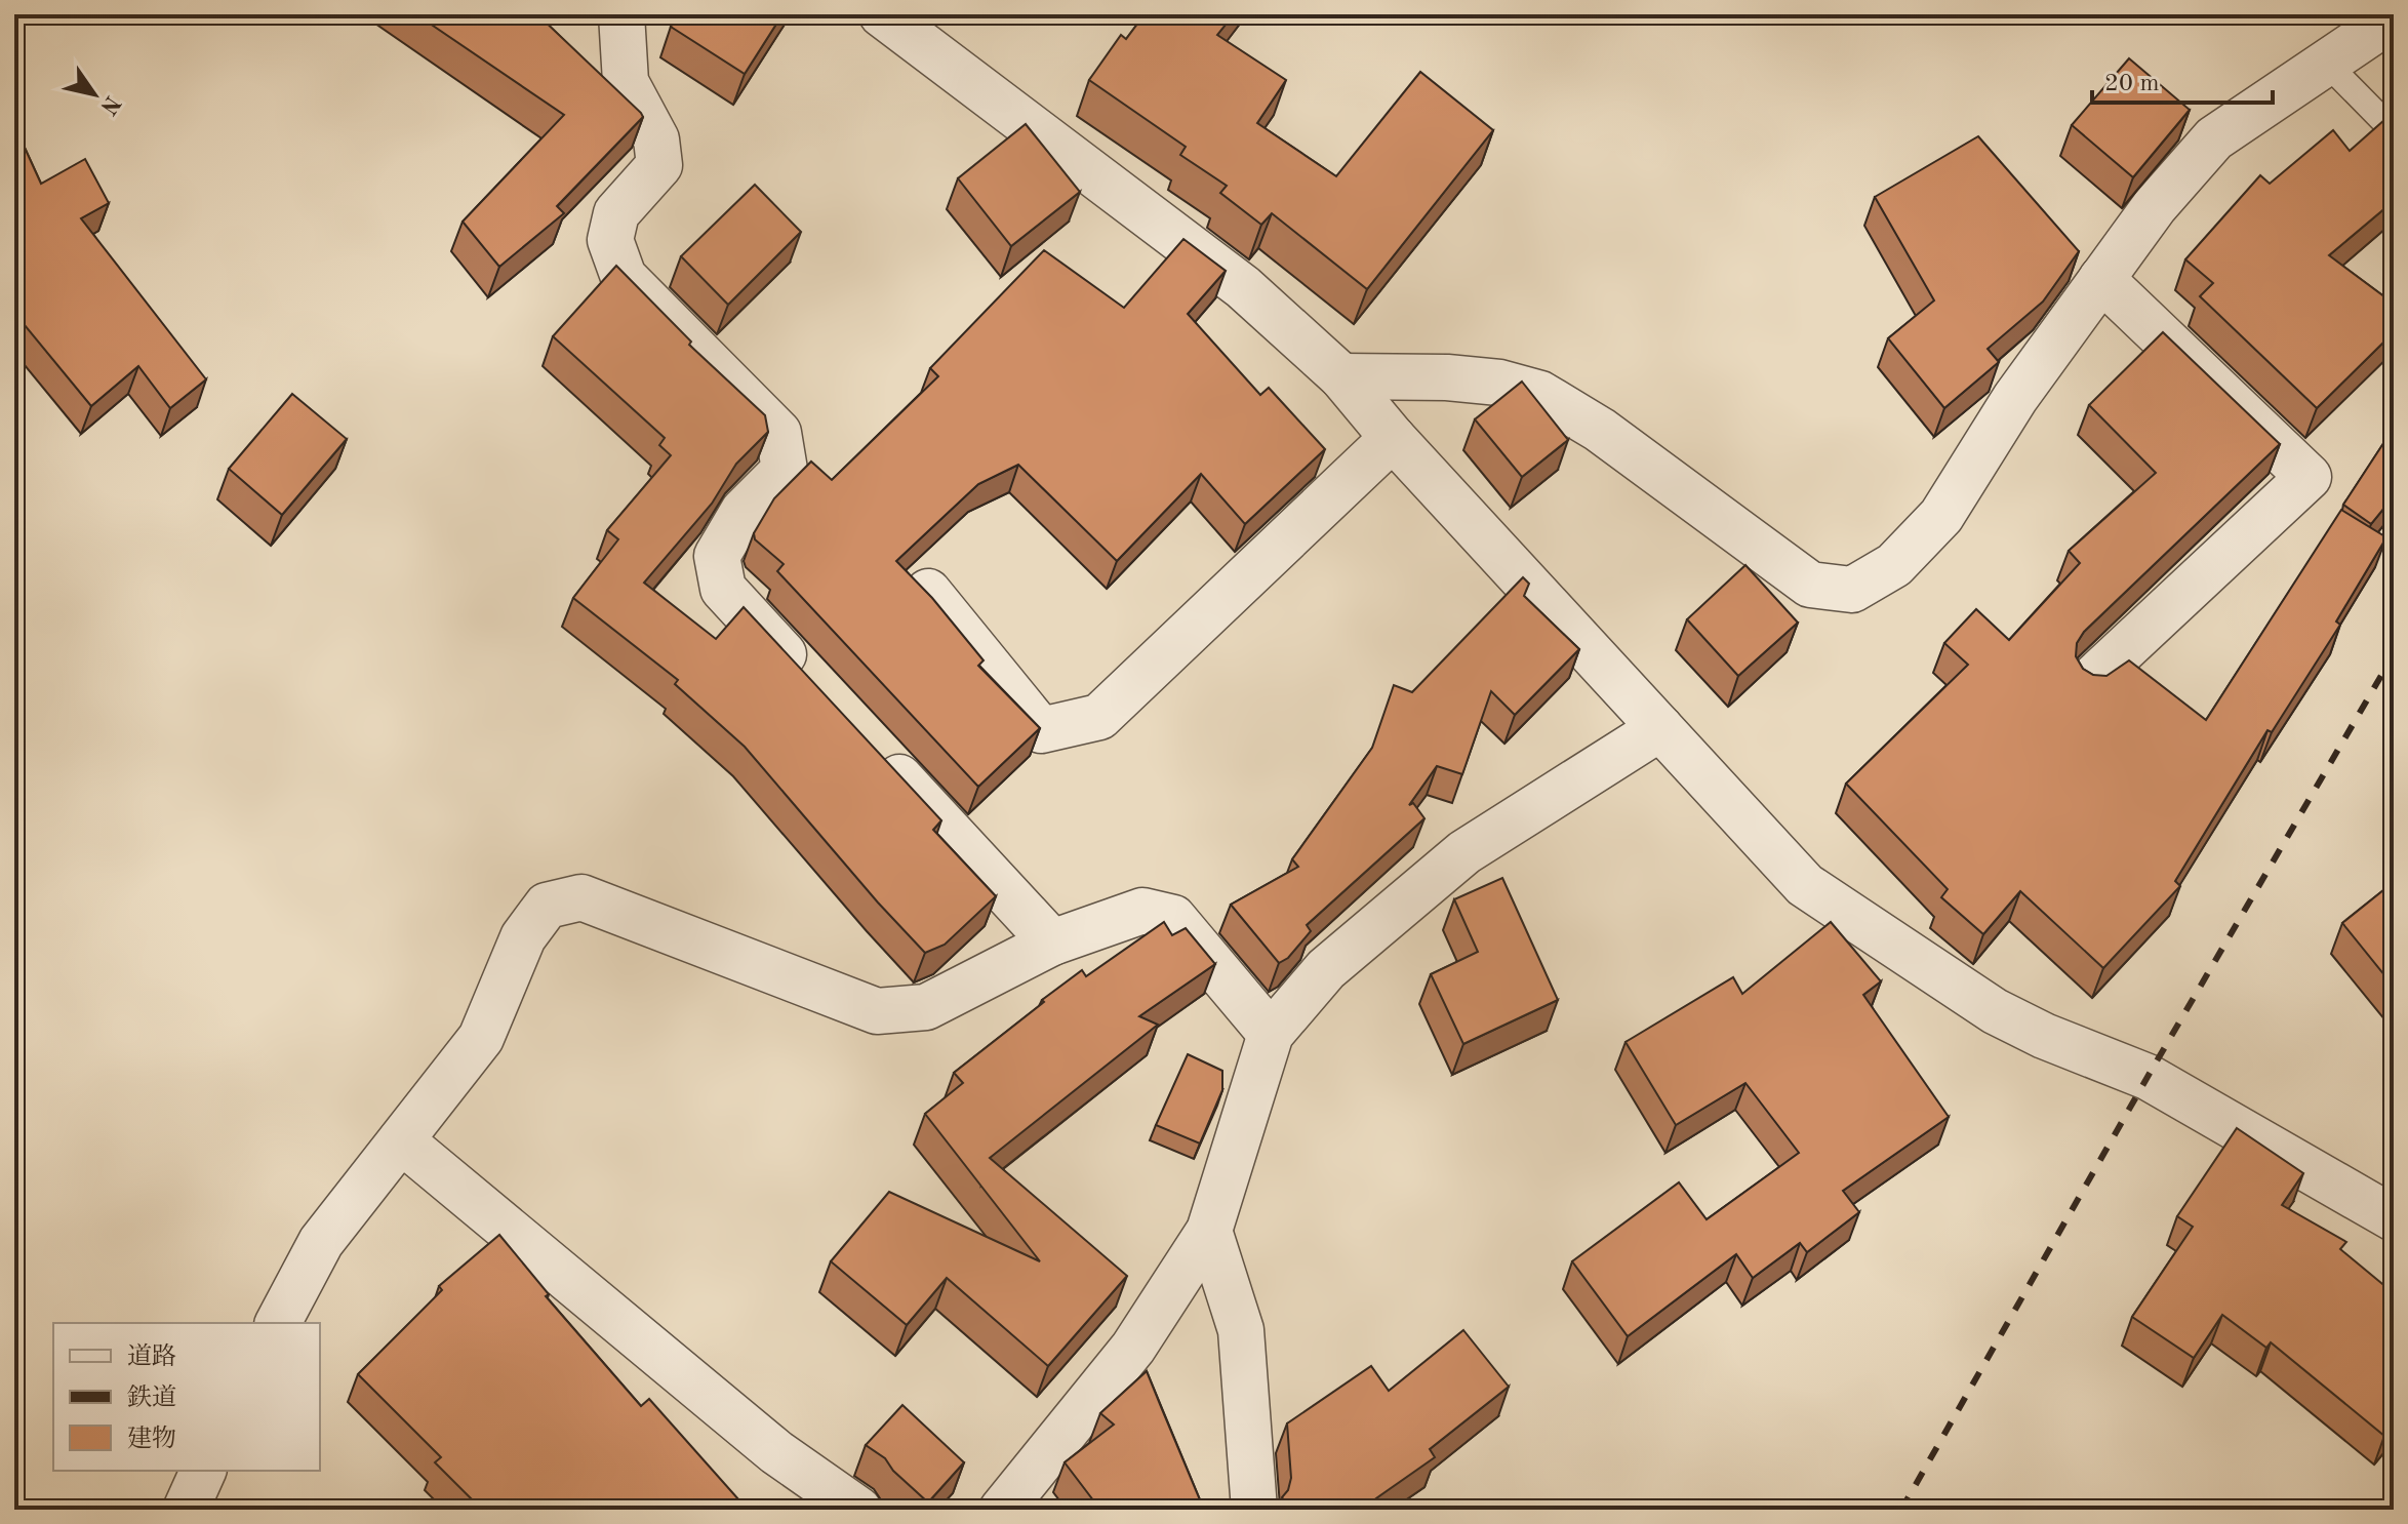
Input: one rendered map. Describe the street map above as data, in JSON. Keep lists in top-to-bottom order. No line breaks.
{"legend":["道路","鉄道","建物"],"scale_bar":"20 m","north":"bottom right"}
